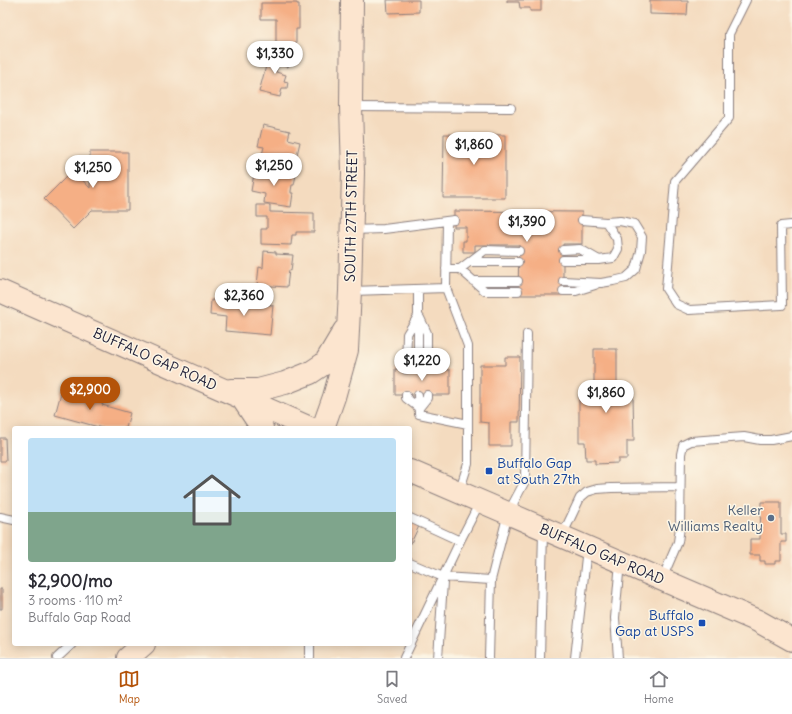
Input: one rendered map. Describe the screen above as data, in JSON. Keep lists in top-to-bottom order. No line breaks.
{"streets":{"main road":["SOUTH 27TH STREET","BUFFALO GAP ROAD"]},"places":{"transit":["Buffalo Gap at South 27th","Buffalo Gap at USPS"],"other":["Keller Williams Realty"]},"page":{"price":["$1,330","$1,860","$1,250","$1,250","$1,390","$2,360","$1,220","$2,900","$1,860"],"list":[{"name":"$2,900/mo","note":"3 rooms · 110 m² · Buffalo Gap Road"}],"tabs":["Map","Saved","Home"]}}
